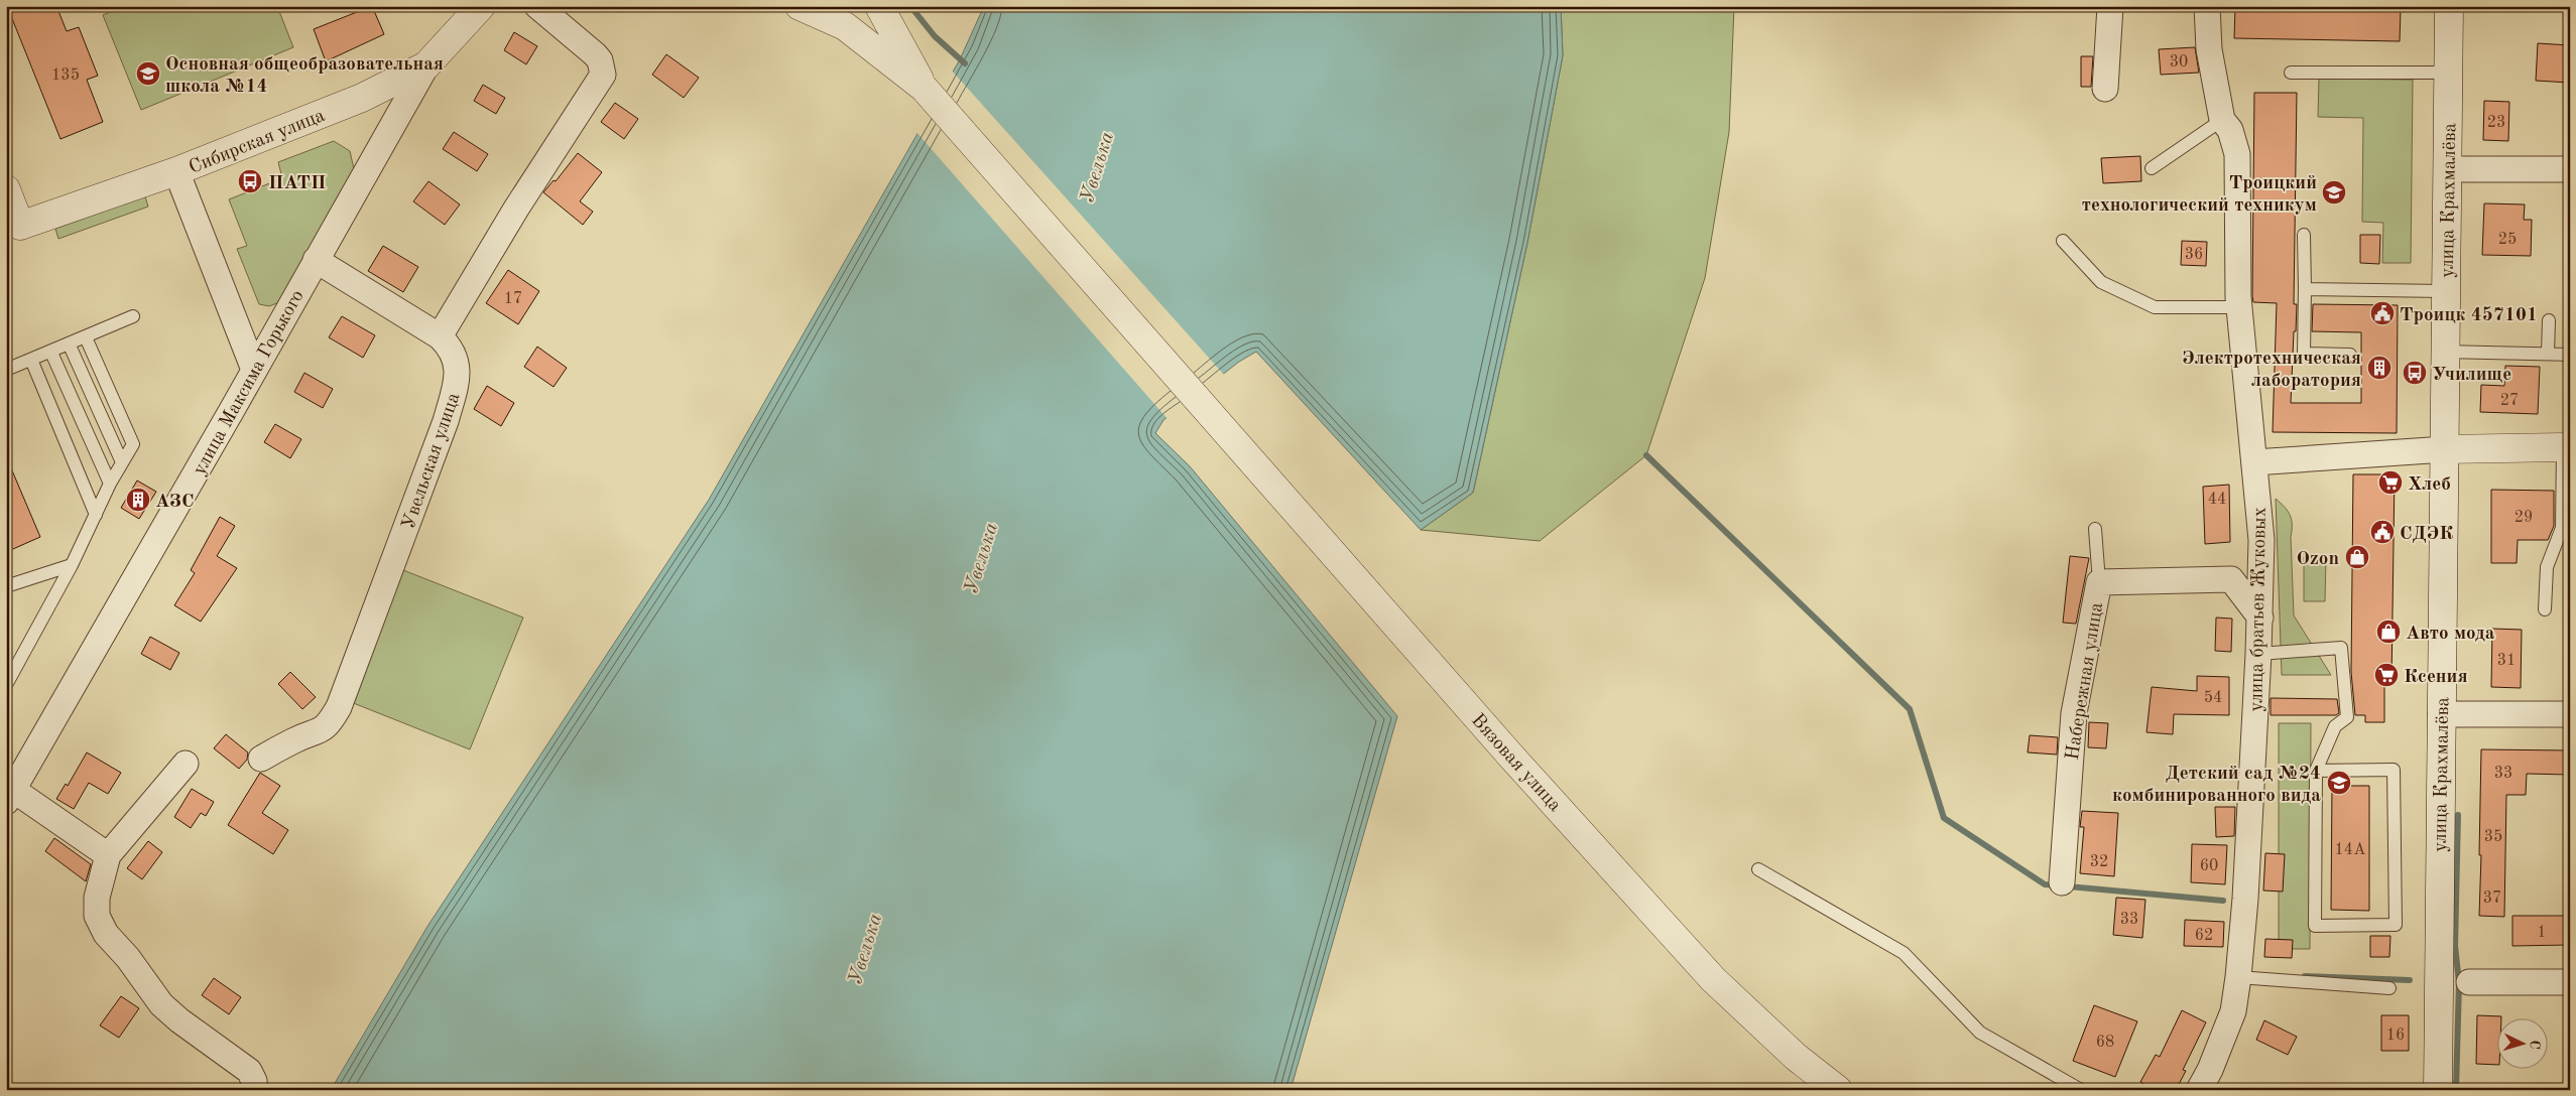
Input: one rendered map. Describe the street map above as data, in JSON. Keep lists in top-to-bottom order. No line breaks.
{"streets":{"street":["Сибирская улица","улица Крахмалёва","улица Максима Горького","Увельская улица","улица братьев Жуковых","Набережная улица","Вязовая улица"]},"crossings":[["Сибирская улица","улица Максима Горького"]],"water":["Увелька"],"places":{"school or university":["Основная общеобразовательная школа №14","Троицкий технологический техникум","Детский сад №24 комбинированного вида"],"bus stop":["ПАТП","Училище"],"public building":["Троицк 457101","СДЭК"],"building":["Электротехническая лаборатория","АЗС"],"supermarket":["Хлеб","Ксения"],"shop":["Ozon","Авто мода"]},"house_numbers":["30","135","23","25","36","17","27","44","29","31","54","33","35","14А","32","60","37","33","1","62","16","68"],"north":"right"}
